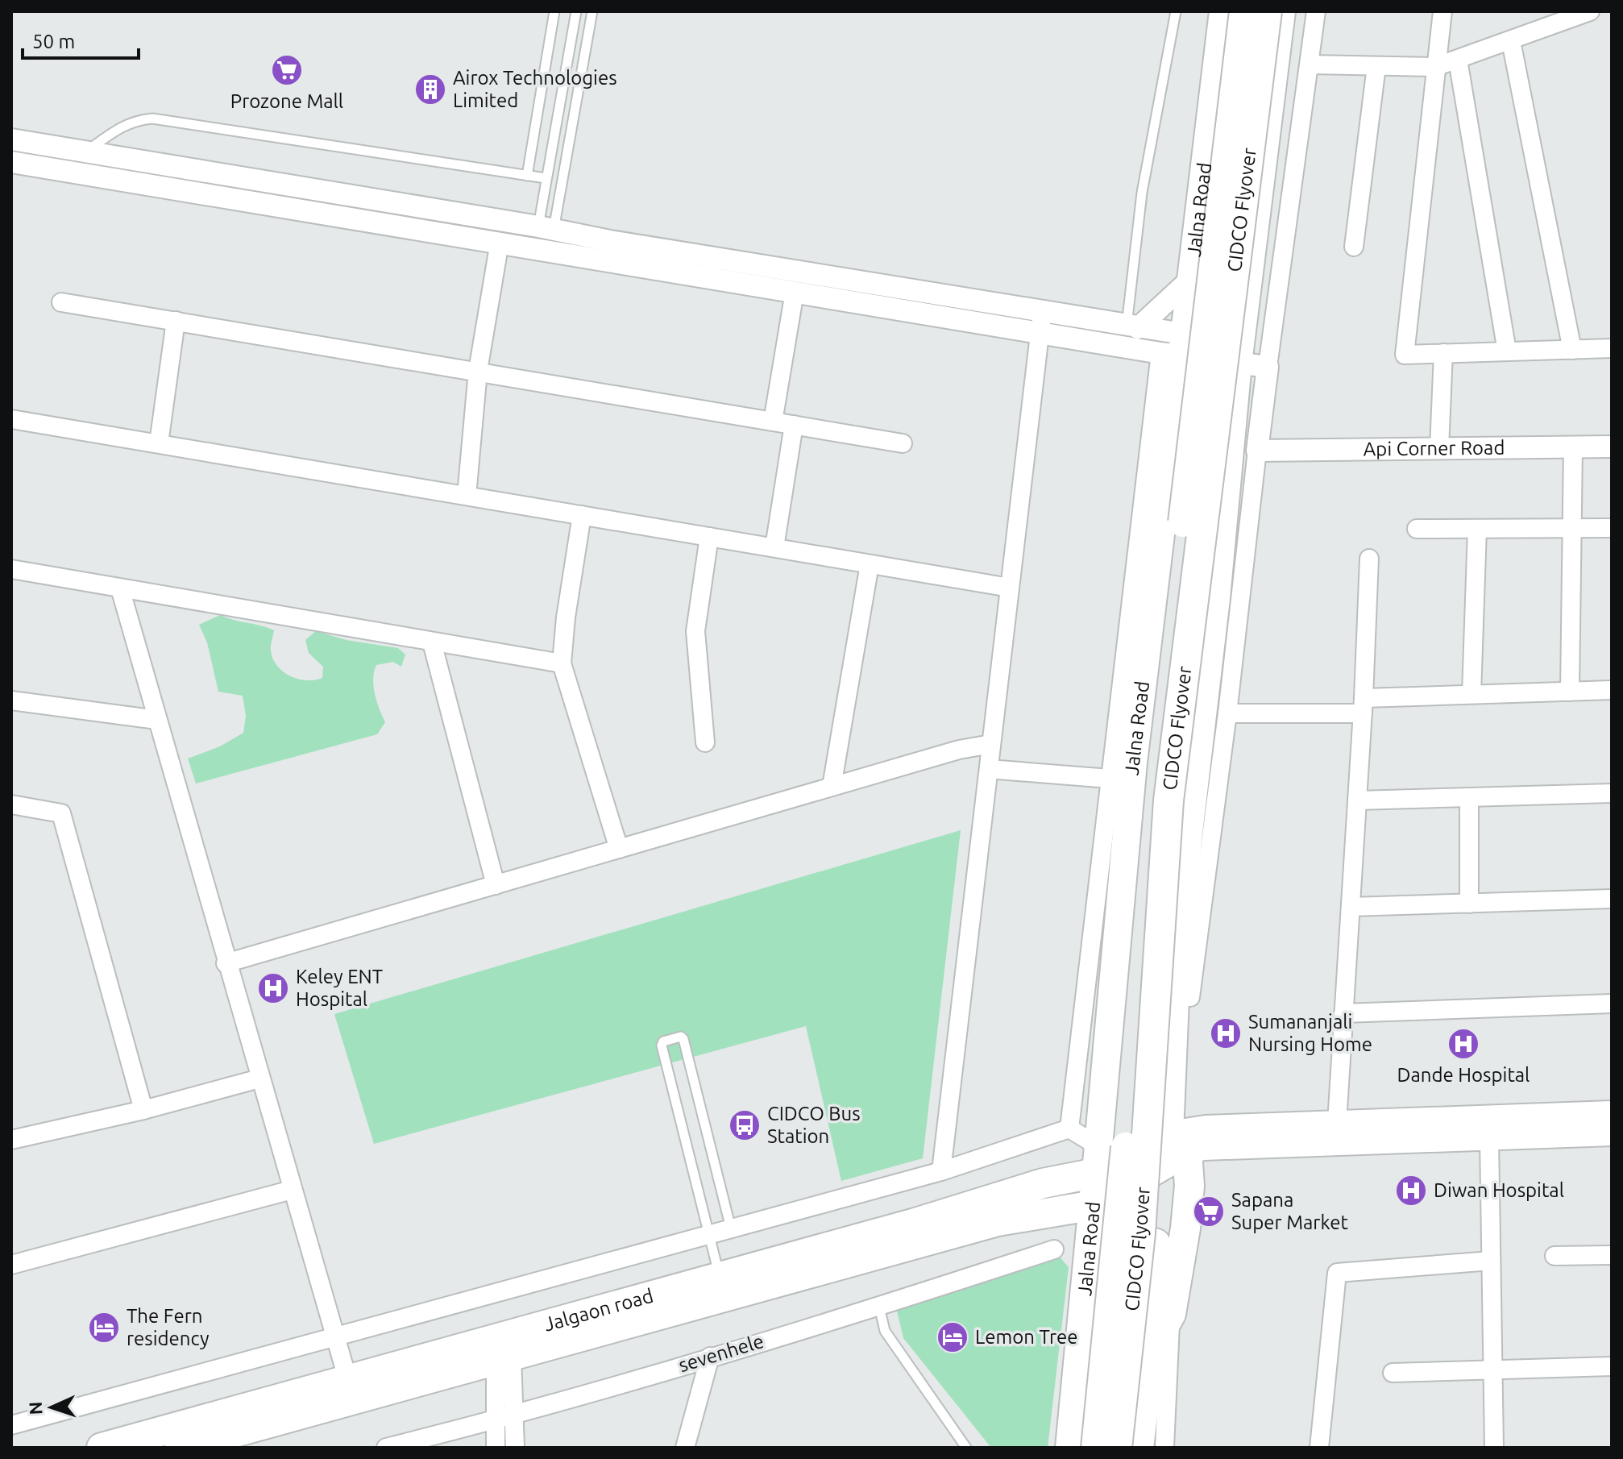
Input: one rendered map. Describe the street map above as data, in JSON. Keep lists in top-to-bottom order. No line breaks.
{"streets":{"highway":["Jalna Road","CIDCO Flyover","Jalgaon road"],"street":["Api Corner Road","sevenhele"]},"crossings":[["Jalna Road","Jalgaon road"]],"places":{"supermarket":["Prozone Mall","Sapana Super Market"],"building":["Airox Technologies Limited"],"hospital":["Keley ENT Hospital","Sumananjali Nursing Home","Dande Hospital","Diwan Hospital"],"bus stop":["CIDCO Bus Station"],"hotel":["The Fern residency","Lemon Tree"]},"scale_bar":"50 m","north":"left"}
